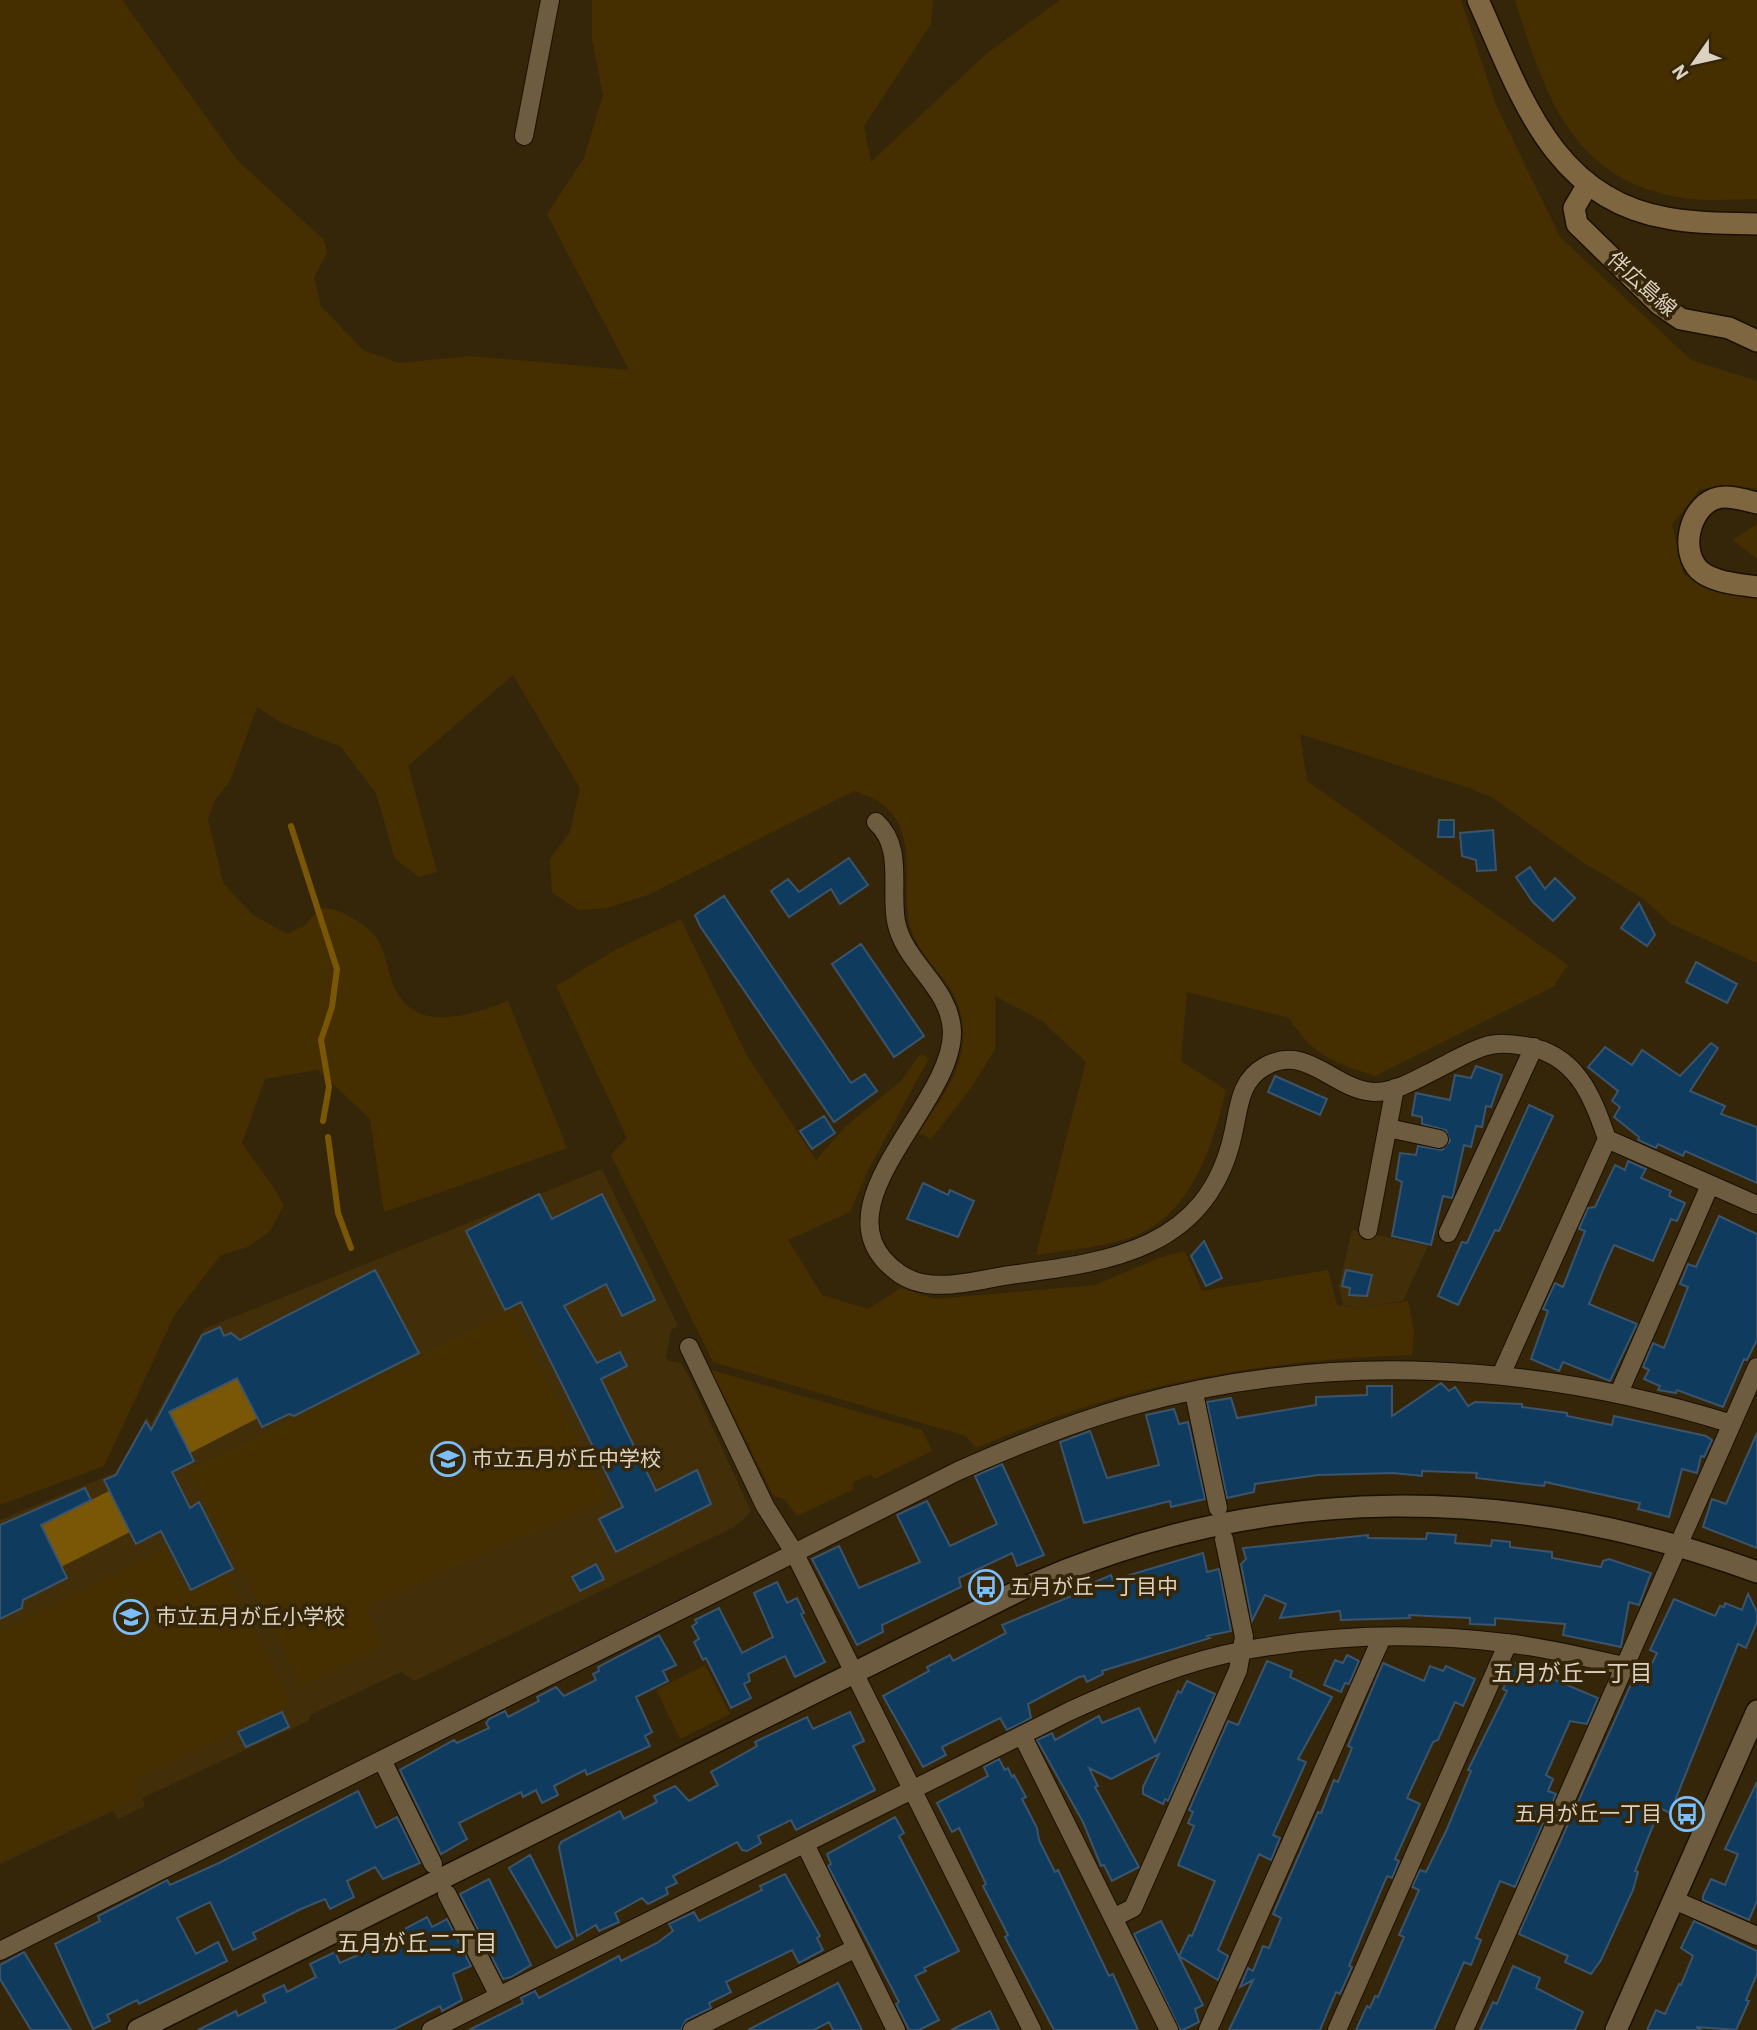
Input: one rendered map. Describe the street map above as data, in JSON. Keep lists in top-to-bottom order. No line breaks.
{"streets":{"main road":["伴広島線"]},"districts":["五月が丘一丁目","五月が丘二丁目"],"places":{"school or university":["市立五月が丘中学校","市立五月が丘小学校"],"bus stop":["五月が丘一丁目中","五月が丘一丁目"]},"north":"bottom left"}
